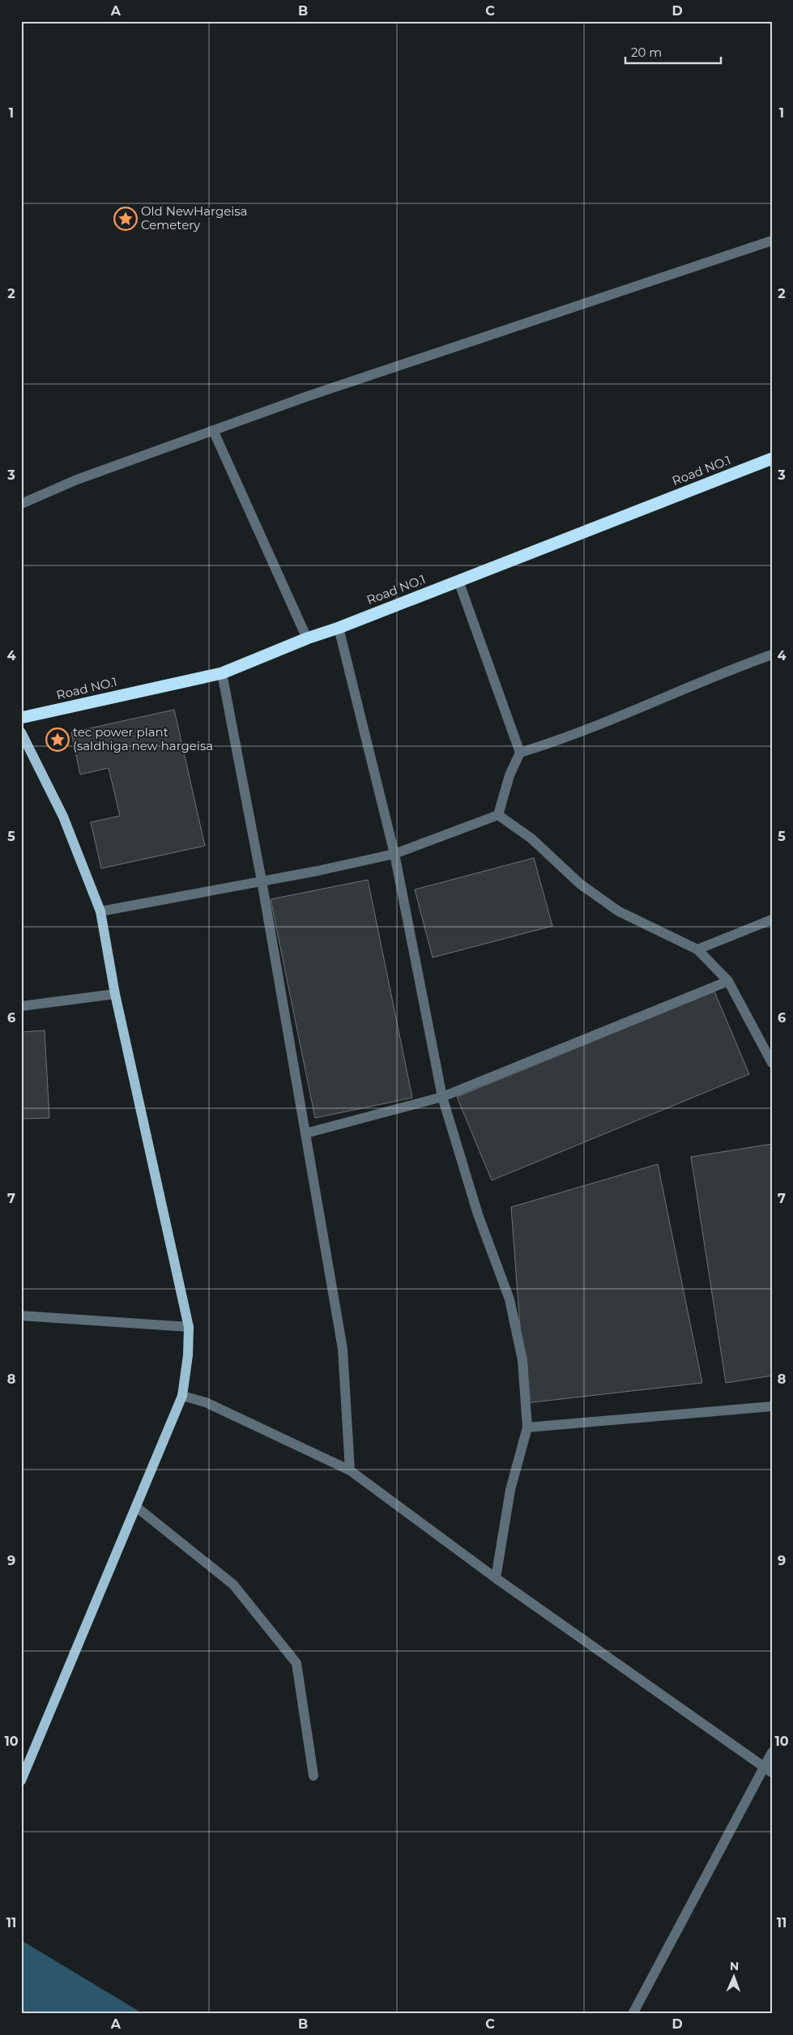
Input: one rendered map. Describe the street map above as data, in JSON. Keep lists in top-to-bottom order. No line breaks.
{"streets":{"highway":["Road NO.1"]},"places":{"place":["Old NewHargeisa Cemetery","tec power plant (saldhiga new hargeisa"]},"scale_bar":"20 m","north":"top","grid":{"columns":["A","B","C","D"],"rows":["1","2","3","4","5","6","7","8","9","10","11"]}}
